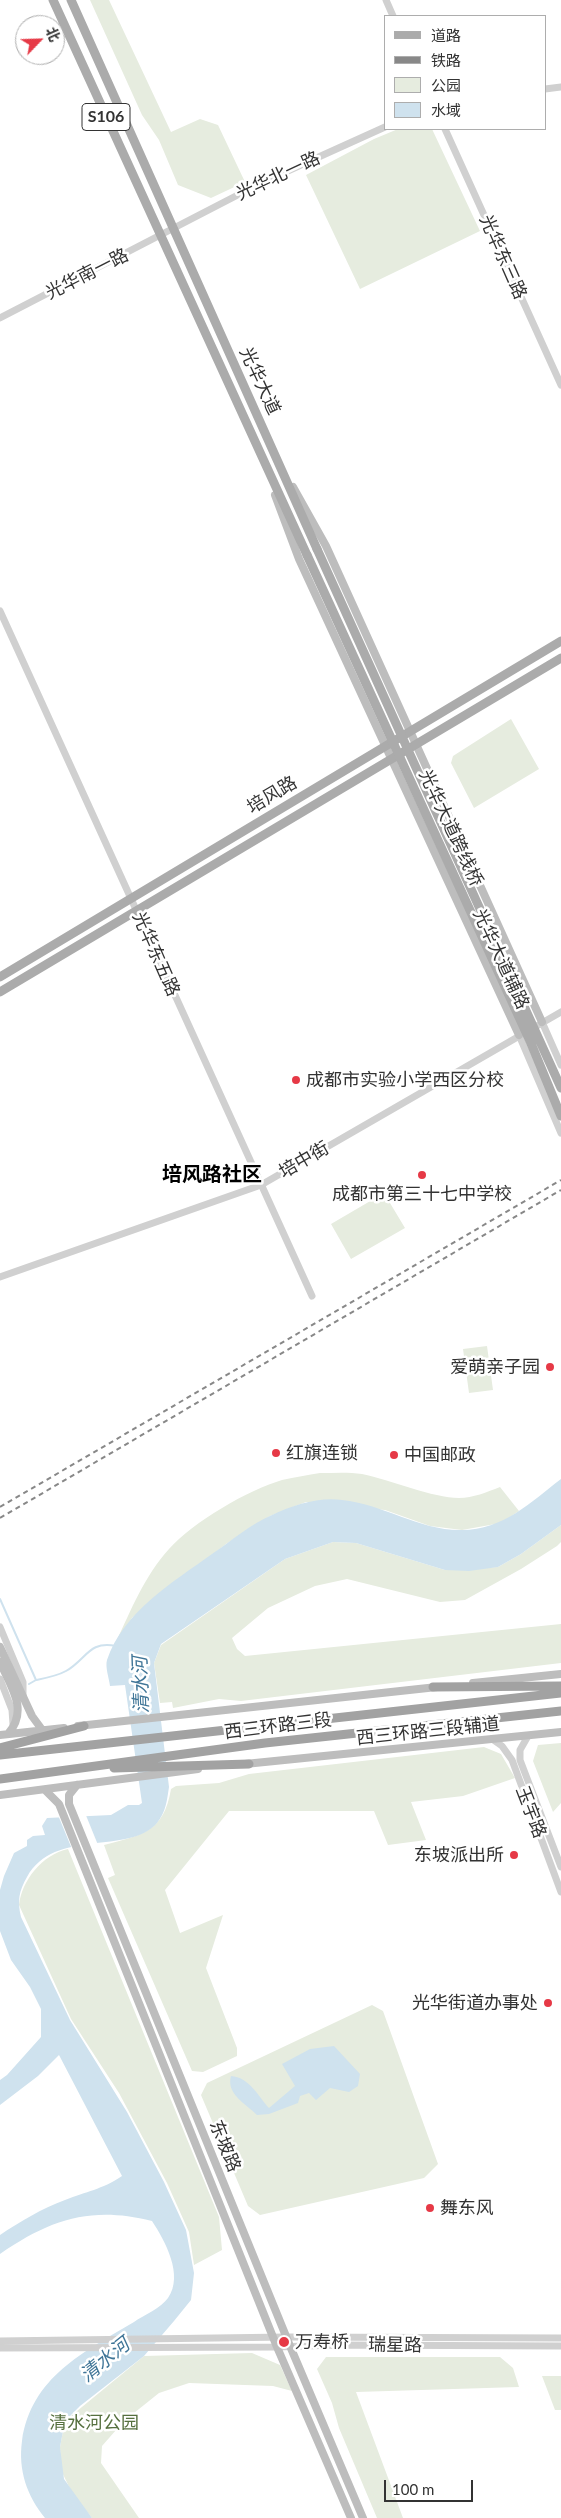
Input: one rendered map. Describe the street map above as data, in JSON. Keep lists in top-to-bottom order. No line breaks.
{"streets":{"highway":["西三环路三段"],"main road":["S106","光华大道","培风路","光华大道跨线桥","光华大道辅路","西三环路三段辅道","东坡路"],"street":["光华北一路","光华东三路","光华南一路","光华东五路","培中街","玉宇路","瑞星路"]},"crossings":[["S106","光华北一路"],["S106","光华南一路"],["S106","光华大道"],["光华北一路","光华南一路"],["光华北一路","光华大道"],["光华南一路","光华大道"],["光华大道","光华大道跨线桥"],["光华大道","光华大道辅路"],["培风路","光华东五路"],["培风路","光华大道辅路"],["光华东五路","培中街"],["光华大道辅路","培中街"],["东坡路","瑞星路"]],"districts":["培风路社区"],"water":["清水河"],"parks":["清水河公园"],"places":["成都市实验小学西区分校","成都市第三十七中学校","爱萌亲子园","红旗连锁","中国邮政","东坡派出所","光华街道办事处","舞东风","万寿桥"],"legend":["道路","铁路","公园","水域"],"scale_bar":"100 m","north":"top right"}
